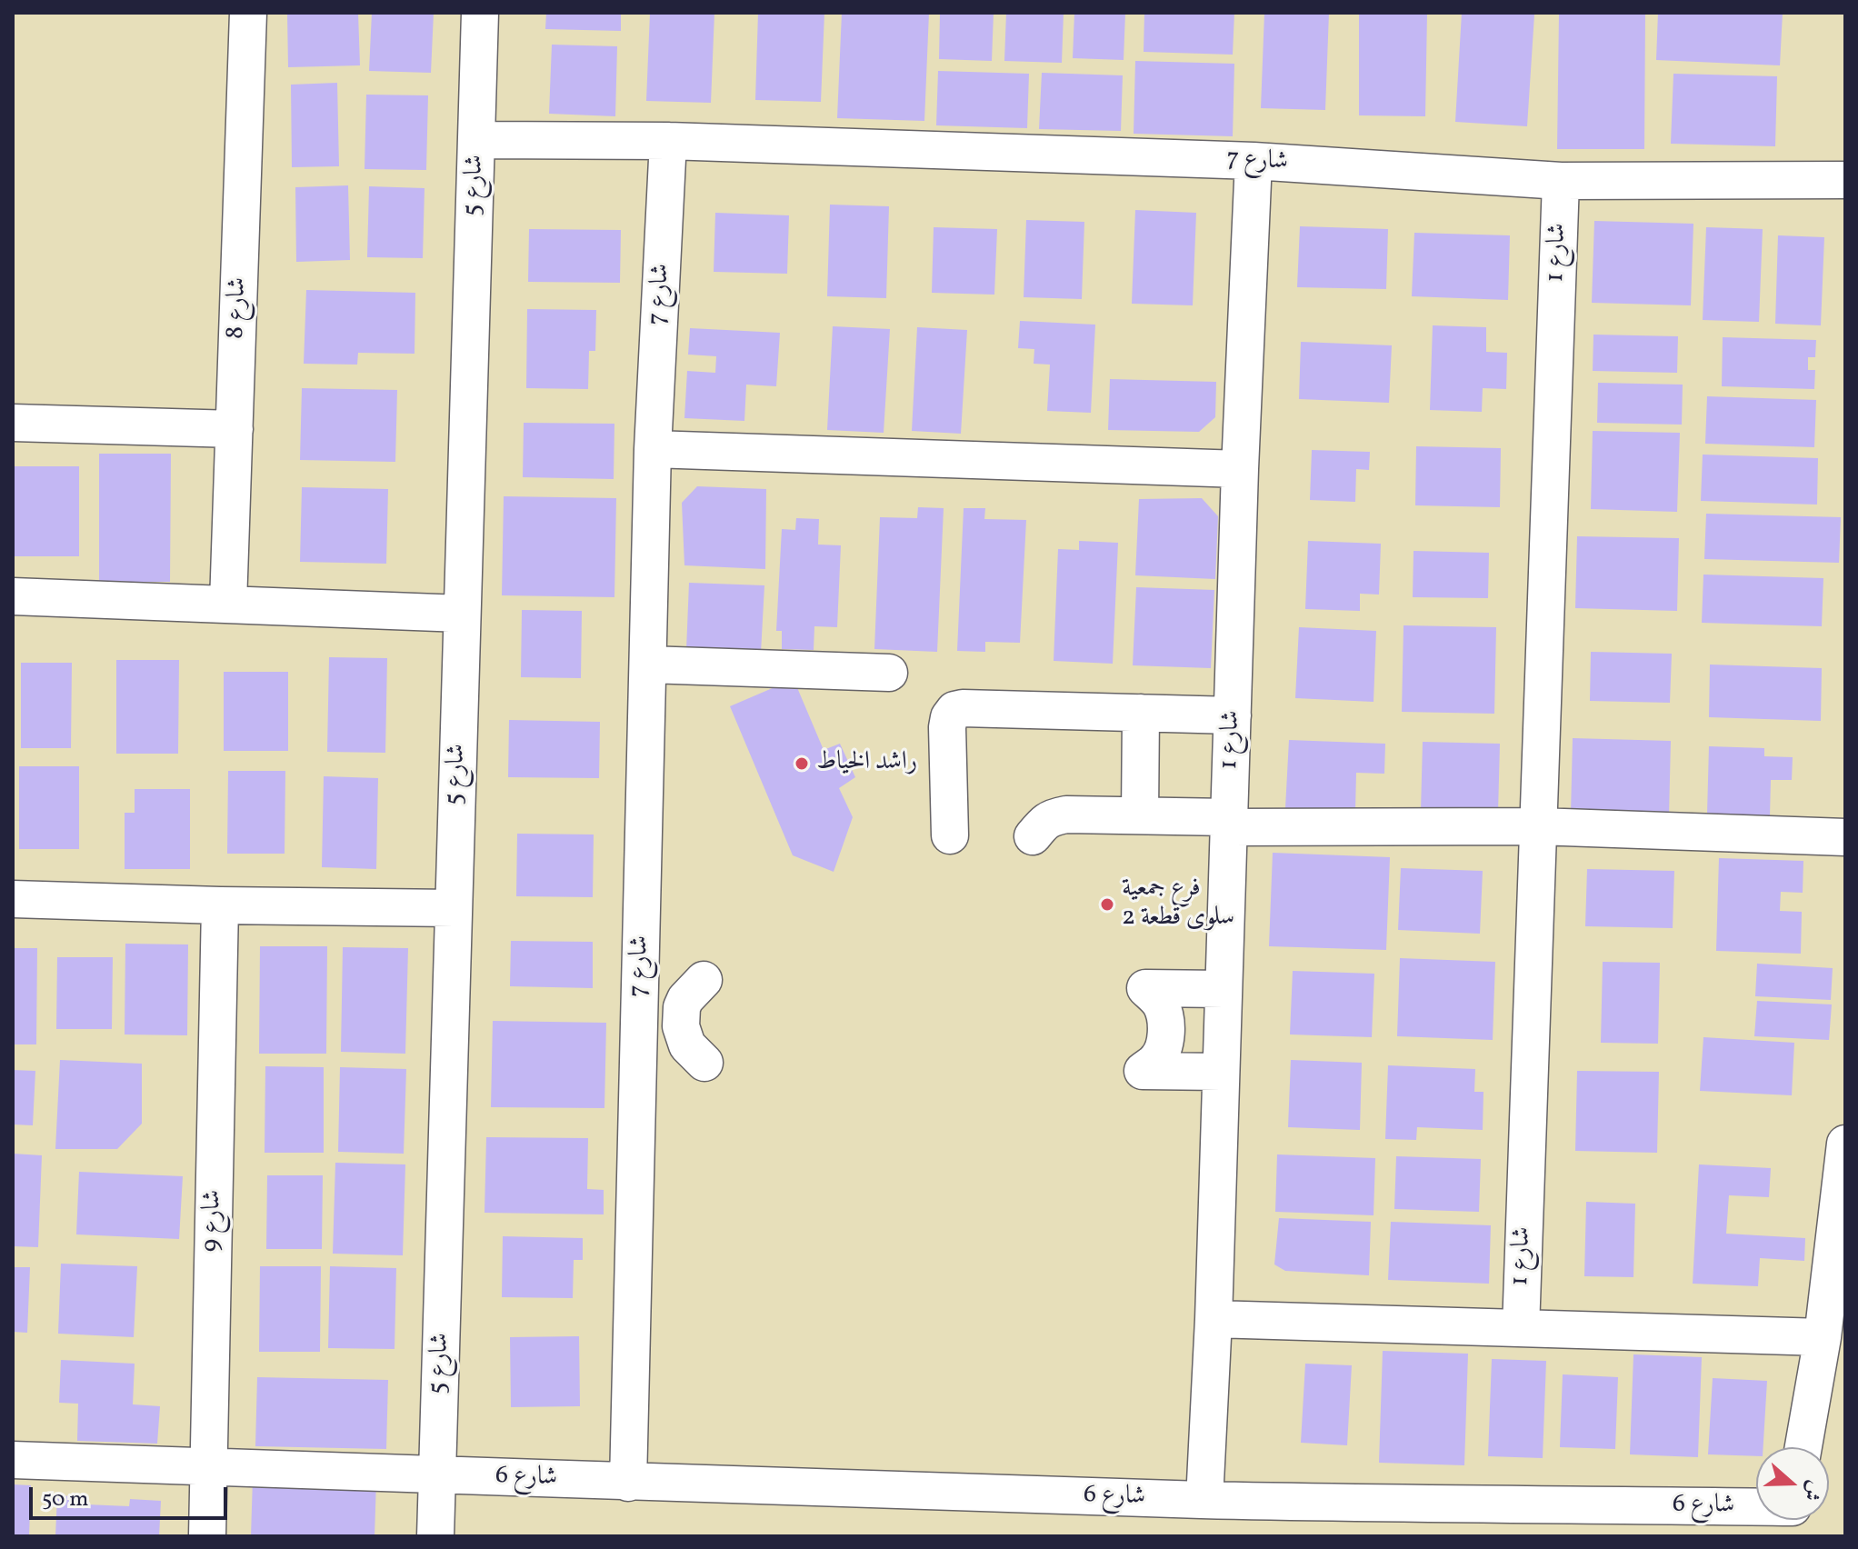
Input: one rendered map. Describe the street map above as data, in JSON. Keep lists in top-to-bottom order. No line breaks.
{"streets":{"street":["شارع 7","شارع 5","شارع 1","شارع 8","شارع 9","شارع 6"]},"crossings":[["شارع 7","شارع 5"],["شارع 7","شارع 1"],["شارع 7","شارع 6"],["شارع 5","شارع 6"],["شارع 1","شارع 6"],["شارع 9","شارع 6"]],"places":["راشد الخياط","فرع جمعية سلوى قطعة 2"],"scale_bar":"50 m","north":"right"}
